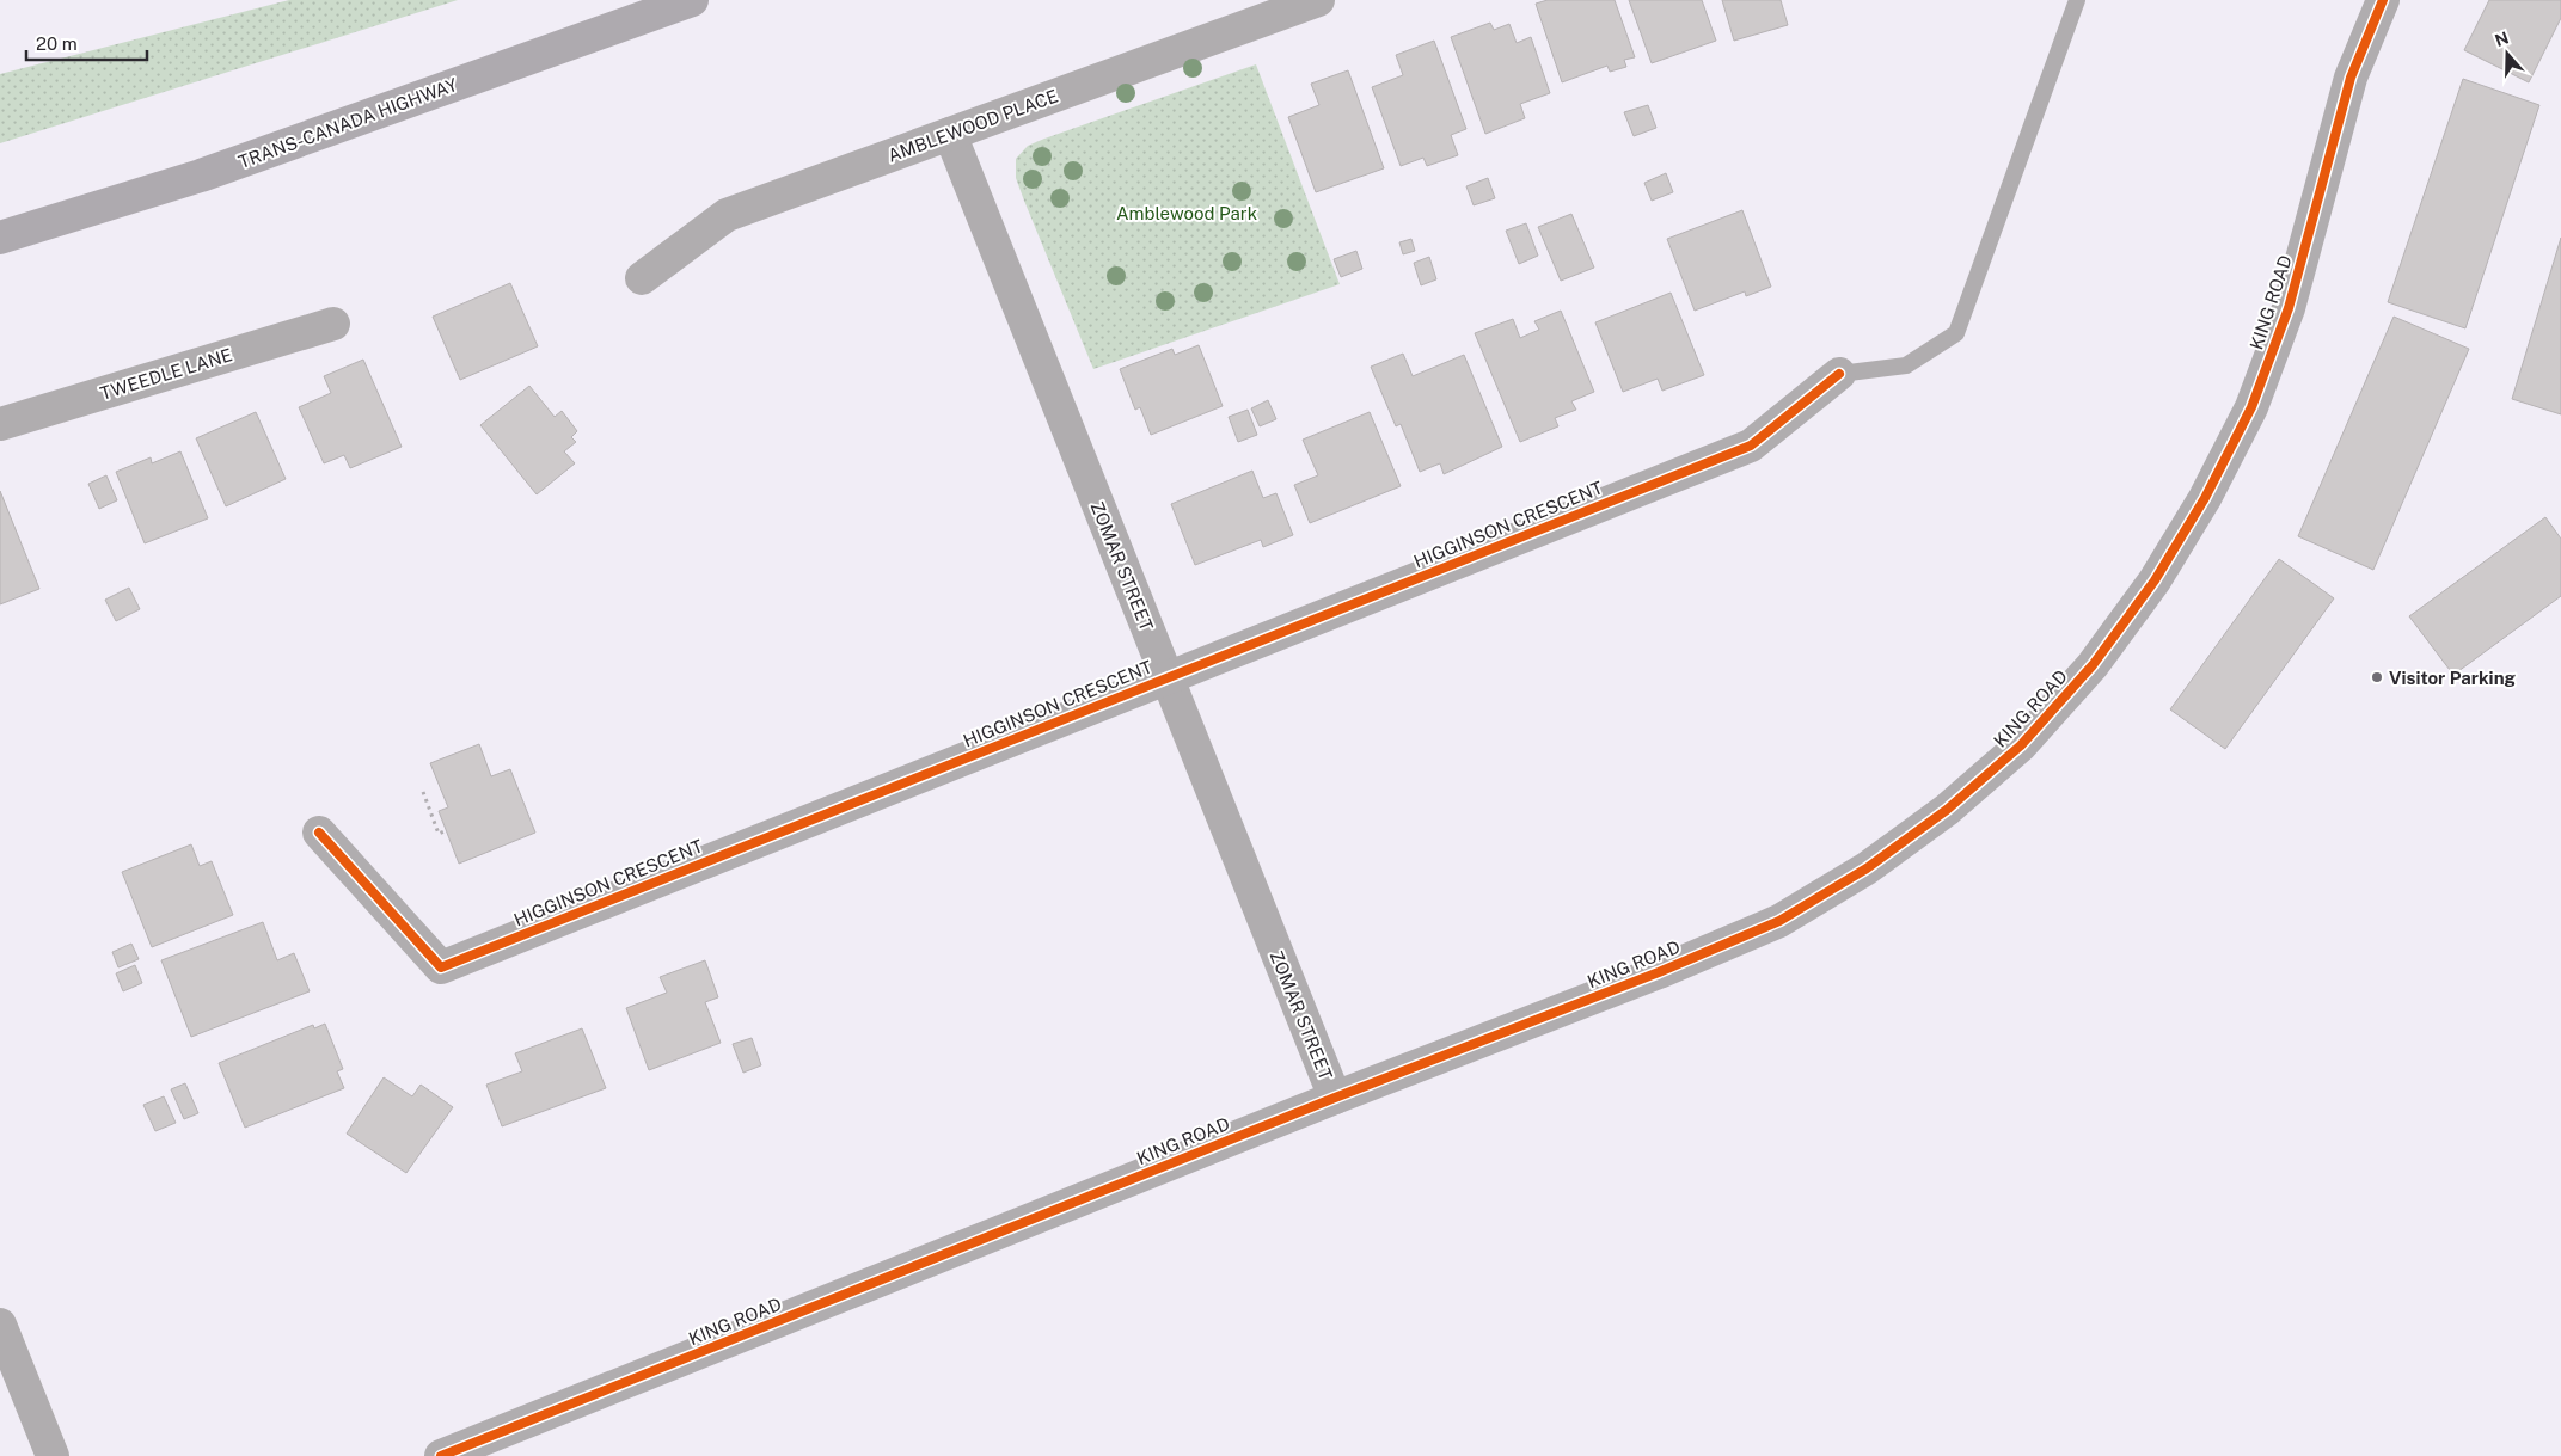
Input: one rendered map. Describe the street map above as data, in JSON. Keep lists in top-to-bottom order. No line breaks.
{"streets":{"highway":["TRANS-CANADA HIGHWAY"],"street":["AMBLEWOOD PLACE","KING ROAD","TWEEDLE LANE","HIGGINSON CRESCENT","ZOMAR STREET"]},"crossings":[["AMBLEWOOD PLACE","ZOMAR STREET"],["KING ROAD","ZOMAR STREET"],["HIGGINSON CRESCENT","ZOMAR STREET"]],"parks":["Amblewood Park"],"places":["Visitor Parking"],"scale_bar":"20 m","north":"top"}
